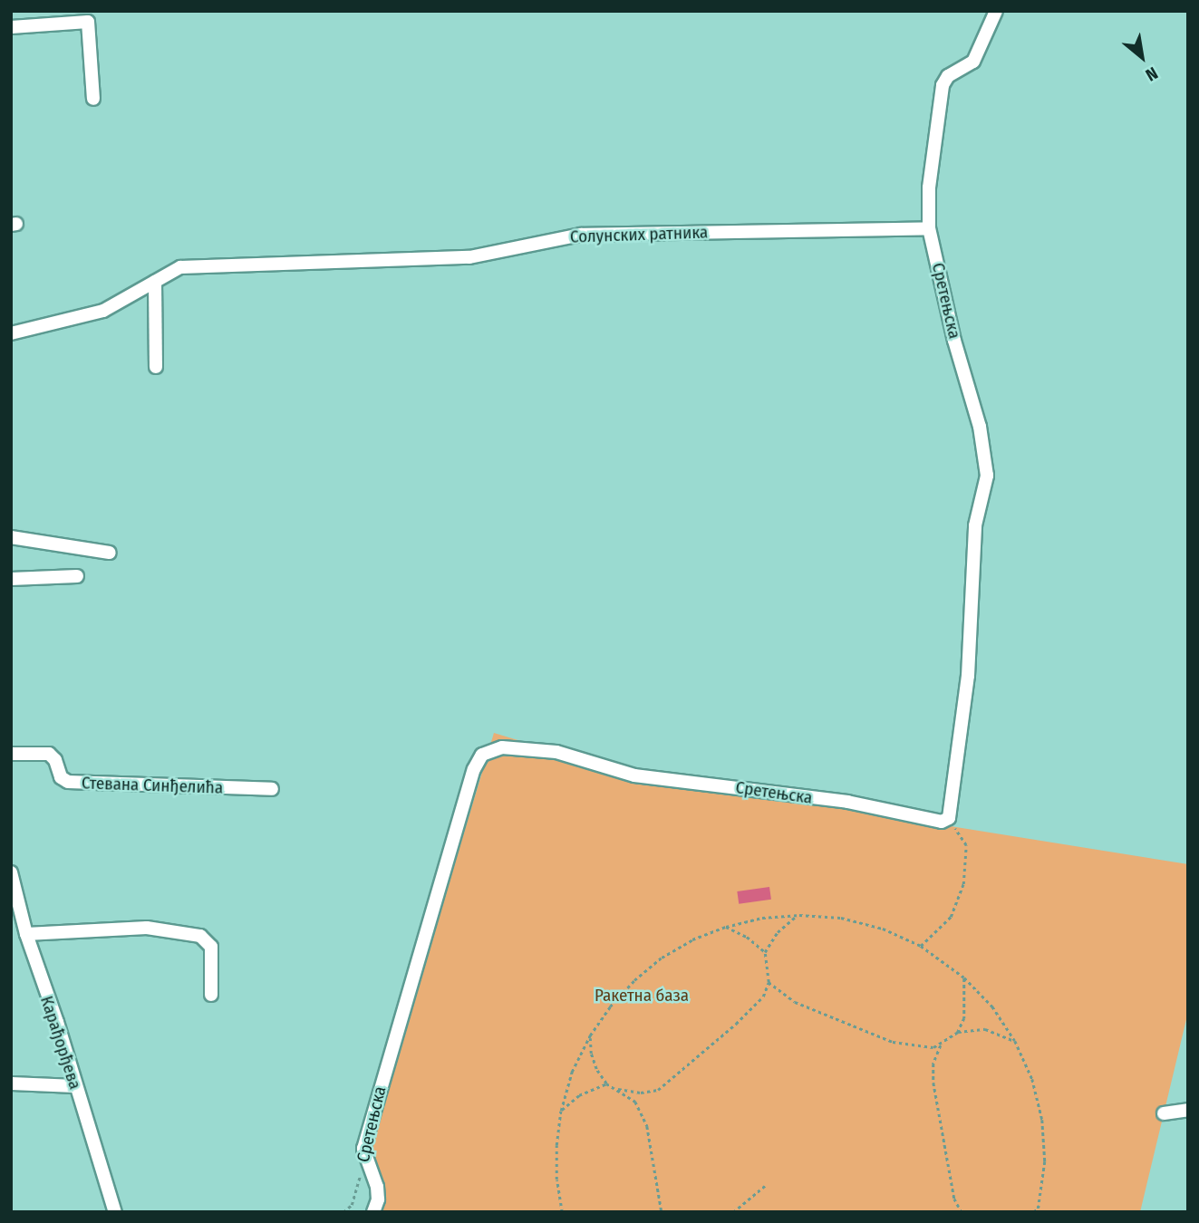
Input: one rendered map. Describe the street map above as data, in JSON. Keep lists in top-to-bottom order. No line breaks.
{"streets":{"street":["Солунских ратника","Сретењска","Стевана Синђелића","Карађорђева"]},"crossings":[["Солунских ратника","Сретењска"]],"parks":["Ракетна база"],"north":"bottom right"}
